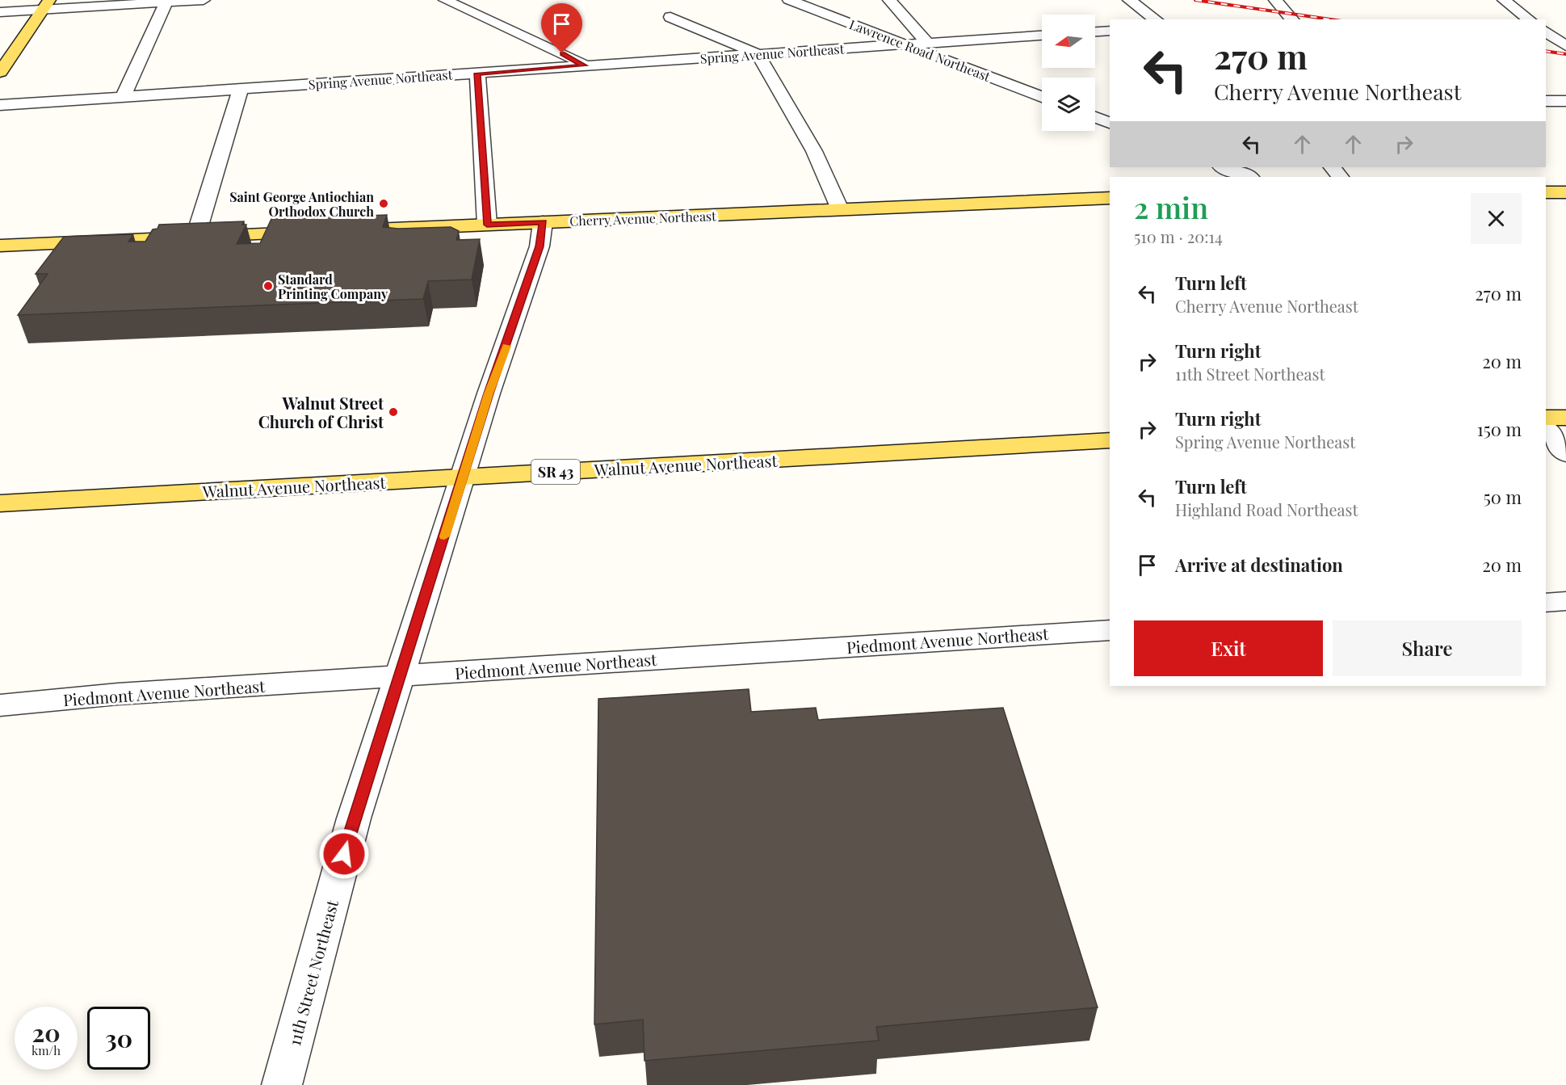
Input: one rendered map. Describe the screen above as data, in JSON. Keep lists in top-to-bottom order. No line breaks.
{"streets":{"main road":["Cherry Avenue Northeast","Walnut Avenue Northeast","SR 43"],"street":["Lawrence Road Northeast","Spring Avenue Northeast","Piedmont Avenue Northeast","11th Street Northeast"]},"crossings":[["Lawrence Road Northeast","Spring Avenue Northeast"],["Cherry Avenue Northeast","11th Street Northeast"],["Walnut Avenue Northeast","11th Street Northeast"],["Piedmont Avenue Northeast","11th Street Northeast"]],"places":["Saint George Antiochian Orthodox Church","Standard Printing Company","Walnut Street Church of Christ"],"north":"left","page":{"turn":["270 m","Cherry Avenue Northeast"],"heading":["2 min","510 m · 20:14"],"list":[{"name":"Turn left","note":"Cherry Avenue Northeast","value":"270 m"},{"name":"Turn right","note":"11th Street Northeast","value":"20 m"},{"name":"Turn right","note":"Spring Avenue Northeast","value":"150 m"},{"name":"Turn left","note":"Highland Road Northeast","value":"50 m"},{"name":"Arrive at destination","value":"20 m"}],"buttons":["Exit","Share"],"speed":"20 km/h","limit":"30"}}
